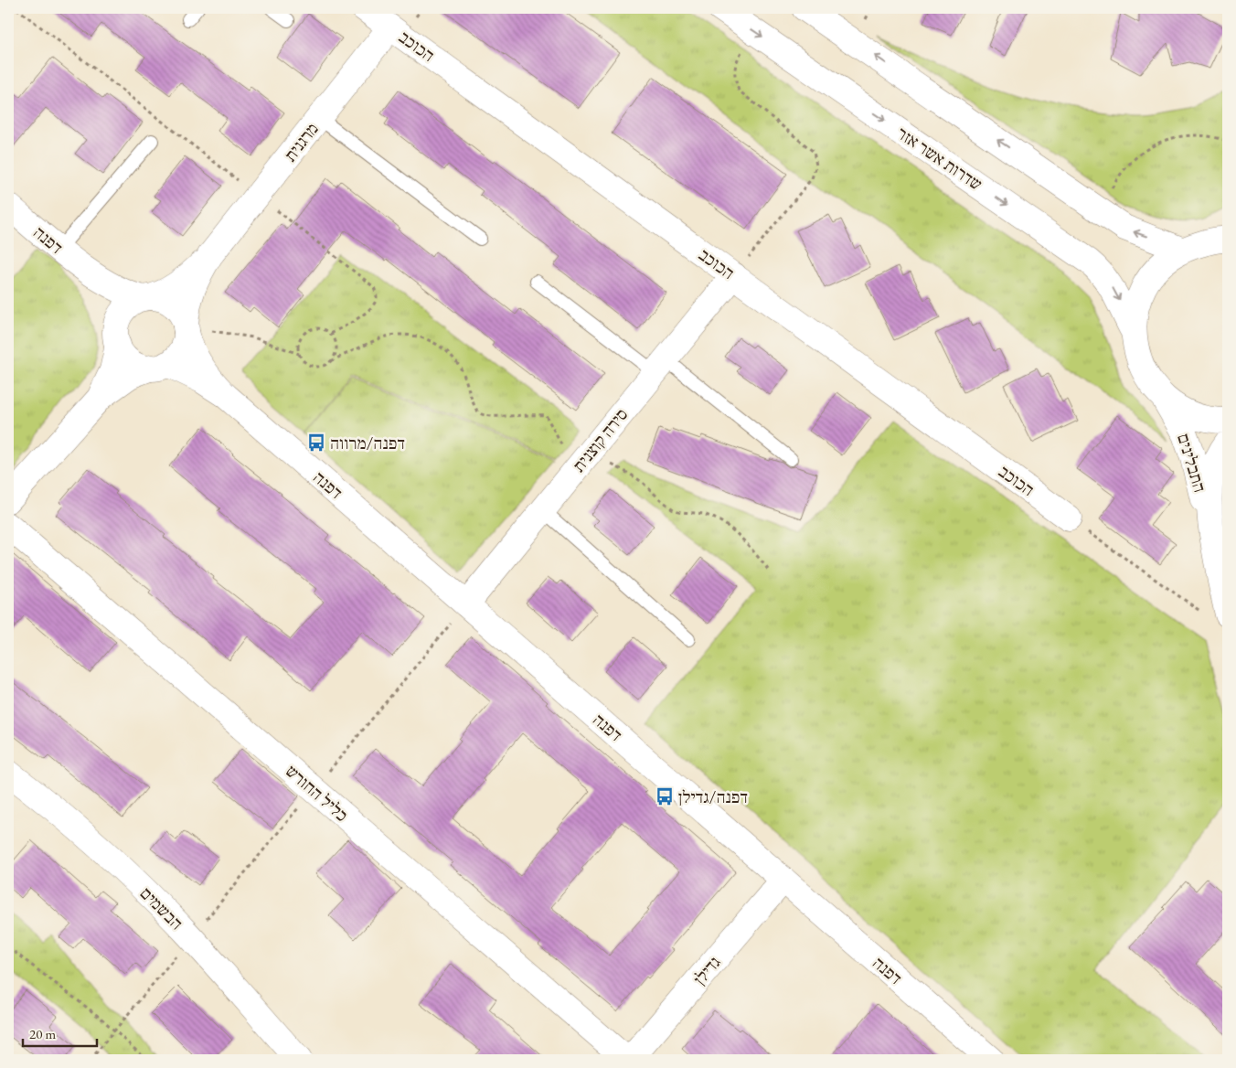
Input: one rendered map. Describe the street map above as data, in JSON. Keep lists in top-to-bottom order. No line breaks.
{"streets":{"street":["הכוכב","מרגנית","שדרות אשר אזר","דפנה","סירה קוצנית","התבלינים","כליל החורש","הבשמים","גדילן"]},"crossings":[["הכוכב","מרגנית"],["הכוכב","סירה קוצנית"],["מרגנית","דפנה"],["שדרות אשר אזר","התבלינים"],["דפנה","סירה קוצנית"],["דפנה","גדילן"],["כליל החורש","גדילן"]],"places":{"bus stop":["דפנה/מרווה","דפנה/גדילן"]},"scale_bar":"20 m"}
